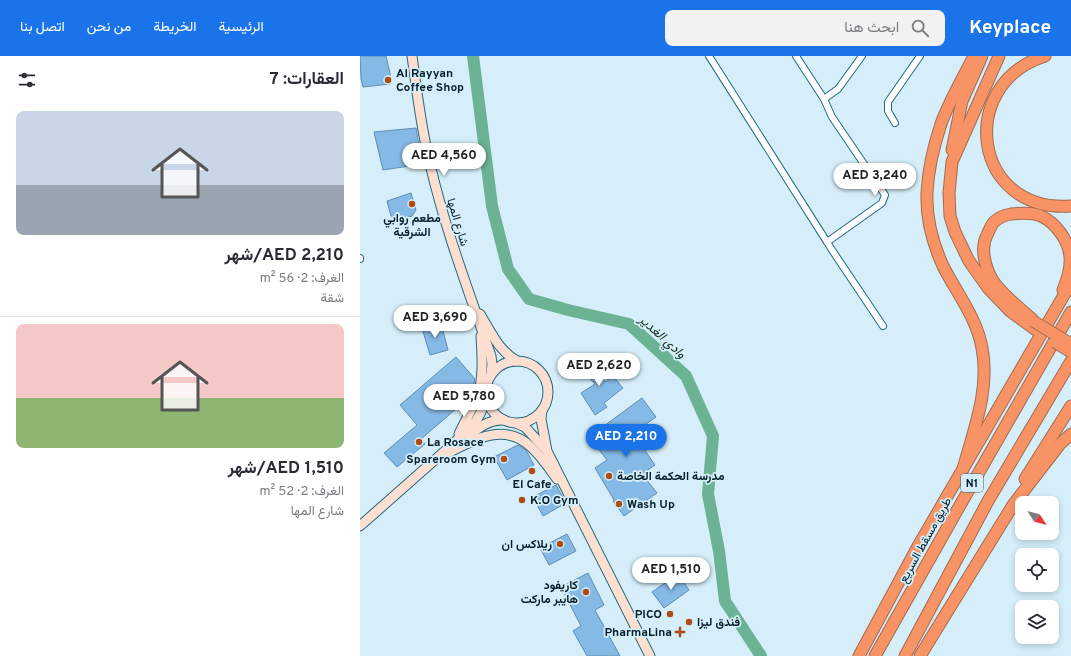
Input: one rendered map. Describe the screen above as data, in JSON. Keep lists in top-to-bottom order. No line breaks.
{"streets":{"highway":["N1","طريق مسقط السريع"],"street":["شارع المها"]},"water":["وادي الغدير"],"places":{"other":["Al Rayyan Coffee Shop","مطعم روابي الشرقية","La Rosace","Spareroom Gym","El Cafe","مدرسة الحكمة الخاصة","K.O Gym","Wash Up","ريلاكس ان","كاريفود هايبر ماركت","PICO","فندق ليزا"],"health":["PharmaLina"]},"north":"bottom right","page":{"header":"Keyplace","search":"ابحث هنا","nav":["الرئيسية","الخريطة","من نحن","اتصل بنا"],"heading":"العقارات: 7","list":[{"name":"AED 2,210/شهر","note":"الغرف: 2 · 56 m² · شقة"},{"name":"AED 1,510/شهر","note":"الغرف: 2 · 52 m² · شارع المها"}],"price":["AED 4,560","AED 3,240","AED 3,690","AED 2,620","AED 5,780","AED 2,210","AED 1,510"]}}
